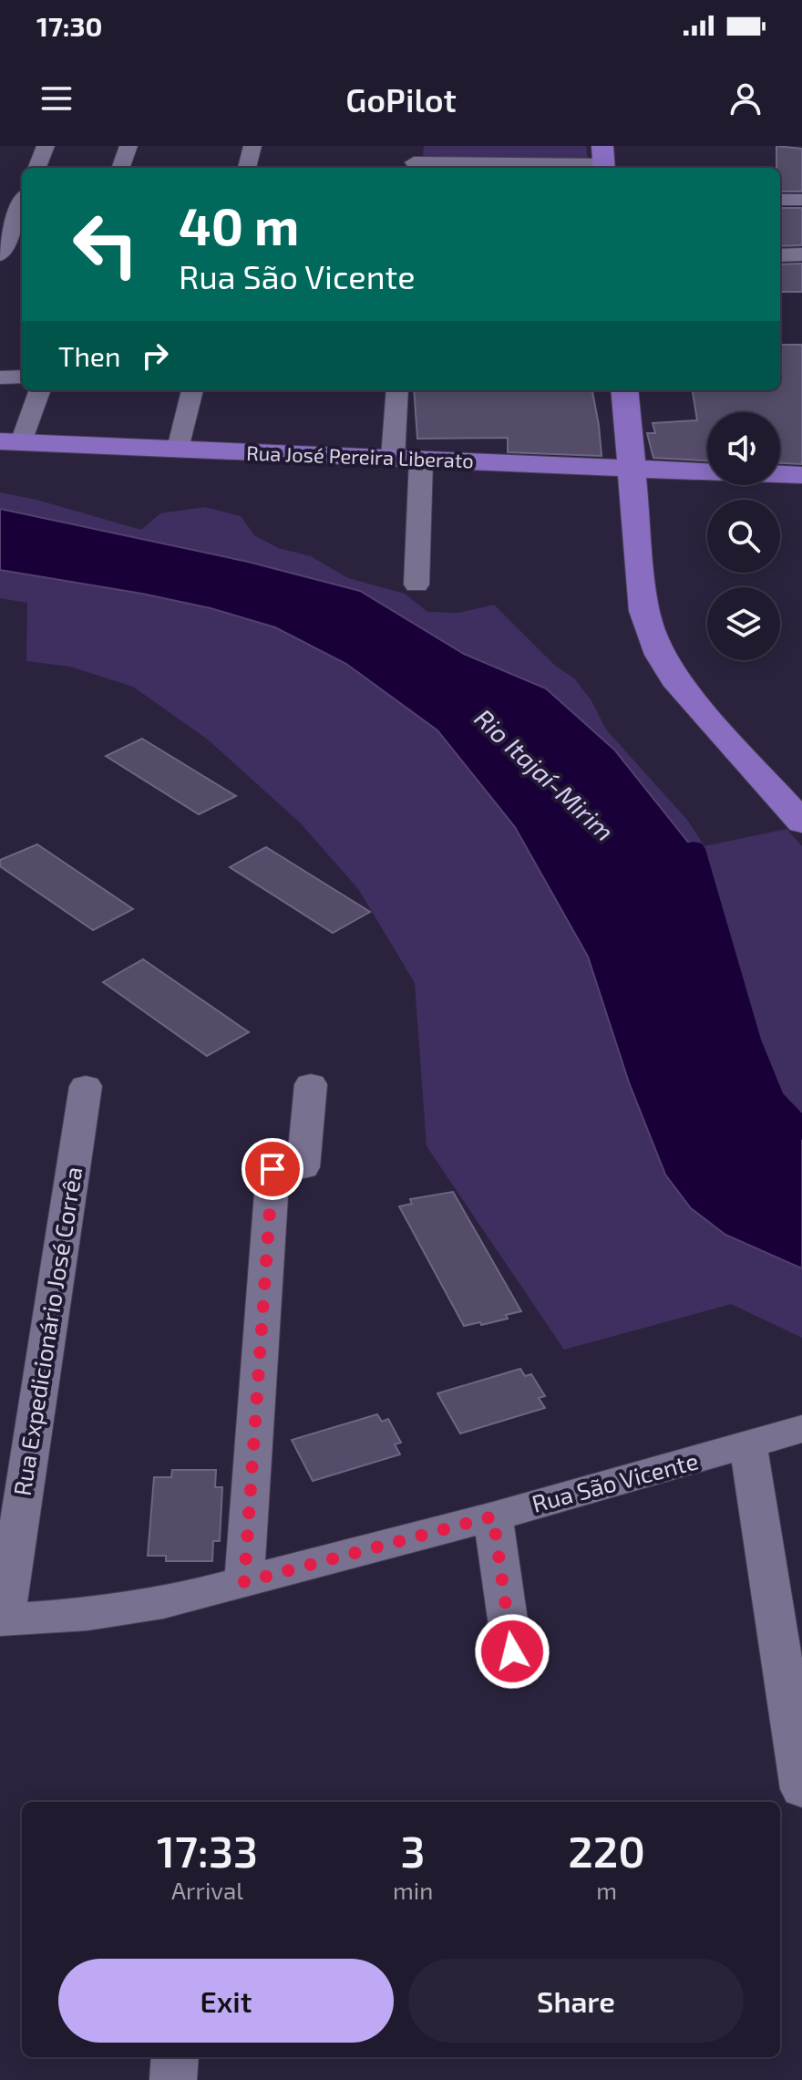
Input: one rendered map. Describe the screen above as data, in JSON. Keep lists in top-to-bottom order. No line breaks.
{"streets":{"main road":["Rua José Pereira Liberato"],"street":["Rua Expedicionário José Corrêa","Rua São Vicente"]},"crossings":[["Rua Expedicionário José Corrêa","Rua São Vicente"]],"water":["Rio Itajaí-Mirim"],"page":{"status":"17:30","header":"GoPilot","turn":["40 m","Rua São Vicente"],"then":"Then","eta":["17:33","Arrival","3","min","220","m"],"buttons":["Exit","Share"]}}
